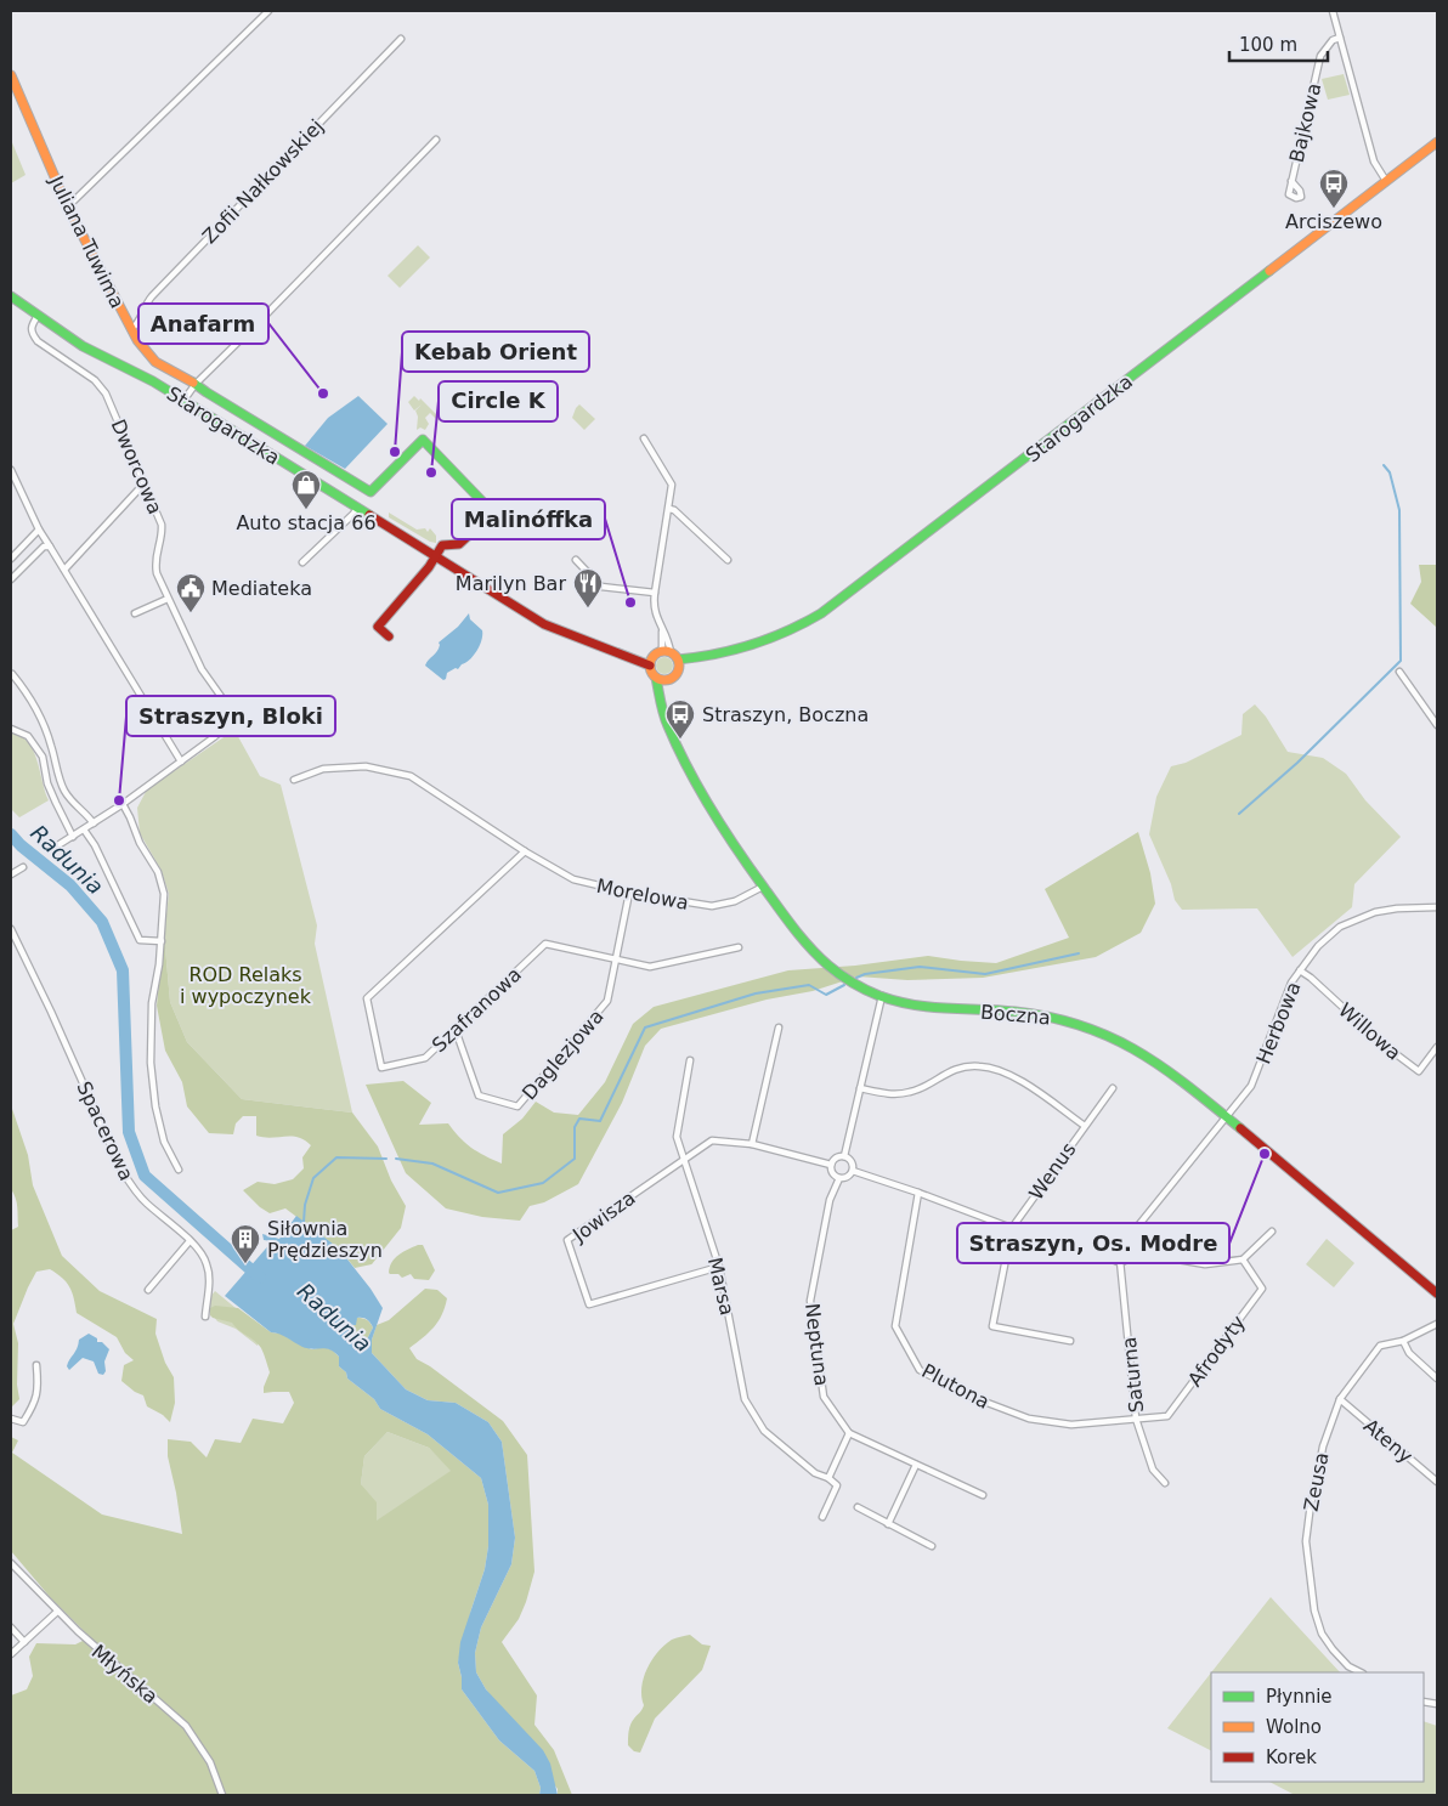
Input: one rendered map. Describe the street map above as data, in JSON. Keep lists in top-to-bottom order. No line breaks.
{"streets":{"street":["Bajkowa","Zofii Nałkowskiej","Juliana Tuwima","Starogardzka","Dworcowa","Morelowa","Szafranowa","Boczna","Herbowa","Willowa","Daglezjowa","Spacerowa","Wenus","Jowisza","Marsa","Neptuna","Afrodyty","Saturna","Plutona","Ateny","Zeusa","Młyńska"]},"crossings":[["Zofii Nałkowskiej","Juliana Tuwima"],["Juliana Tuwima","Starogardzka"],["Starogardzka","Dworcowa"],["Starogardzka","Boczna"],["Morelowa","Szafranowa"],["Morelowa","Boczna"],["Morelowa","Daglezjowa"],["Szafranowa","Daglezjowa"],["Boczna","Herbowa"],["Herbowa","Willowa"],["Jowisza","Marsa"],["Jowisza","Neptuna"],["Afrodyty","Saturna"],["Afrodyty","Plutona"],["Saturna","Plutona"],["Ateny","Zeusa"]],"water":["Radunia"],"parks":["ROD Relaks i wypoczynek"],"places":{"bus stop":["Arciszewo","Straszyn, Boczna"],"other":["Anafarm","Kebab Orient","Circle K","Malinóffka","Straszyn, Bloki","Straszyn, Os. Modre"],"shop":["Auto stacja 66"],"restaurant":["Marilyn Bar"],"public building":["Mediateka"],"building":["Siłownia Prędzieszyn"]},"legend":["Płynnie","Wolno","Korek"],"scale_bar":"100 m"}
